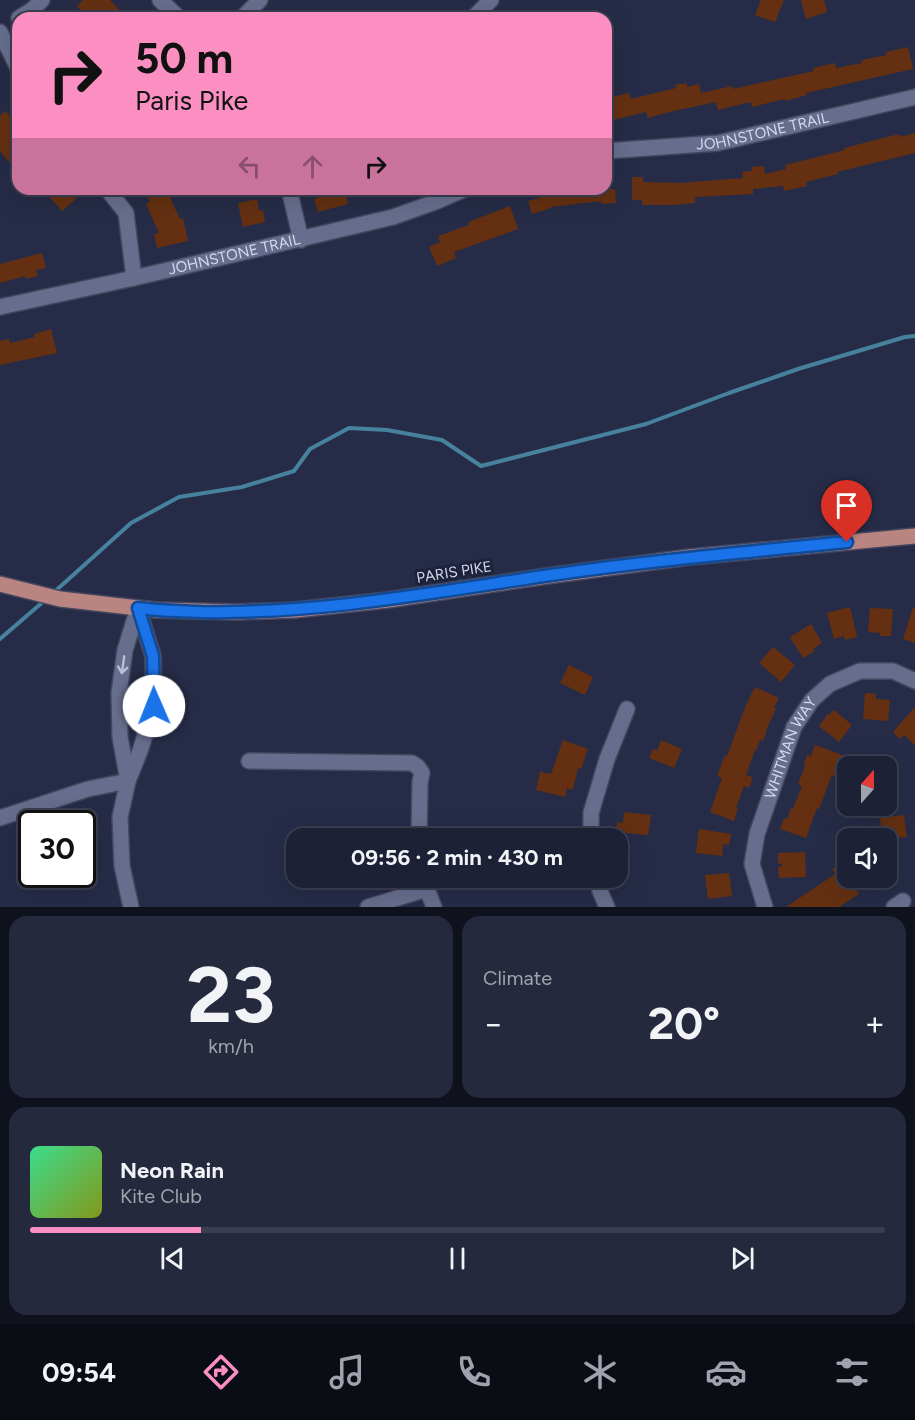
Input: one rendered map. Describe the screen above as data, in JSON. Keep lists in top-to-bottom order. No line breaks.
{"streets":{"main road":["PARIS PIKE"],"street":["JOHNSTONE TRAIL","WHITMAN WAY"]},"north":"top","page":{"turn":["50 m","Paris Pike"],"limit":"30","trip":"09:56 · 2 min · 430 m","tile":[["23","km/h"],"Climate"],"heat":["−","20°","+"],"song":["Neon Rain","Kite Club"],"tabs":"09:54"}}
